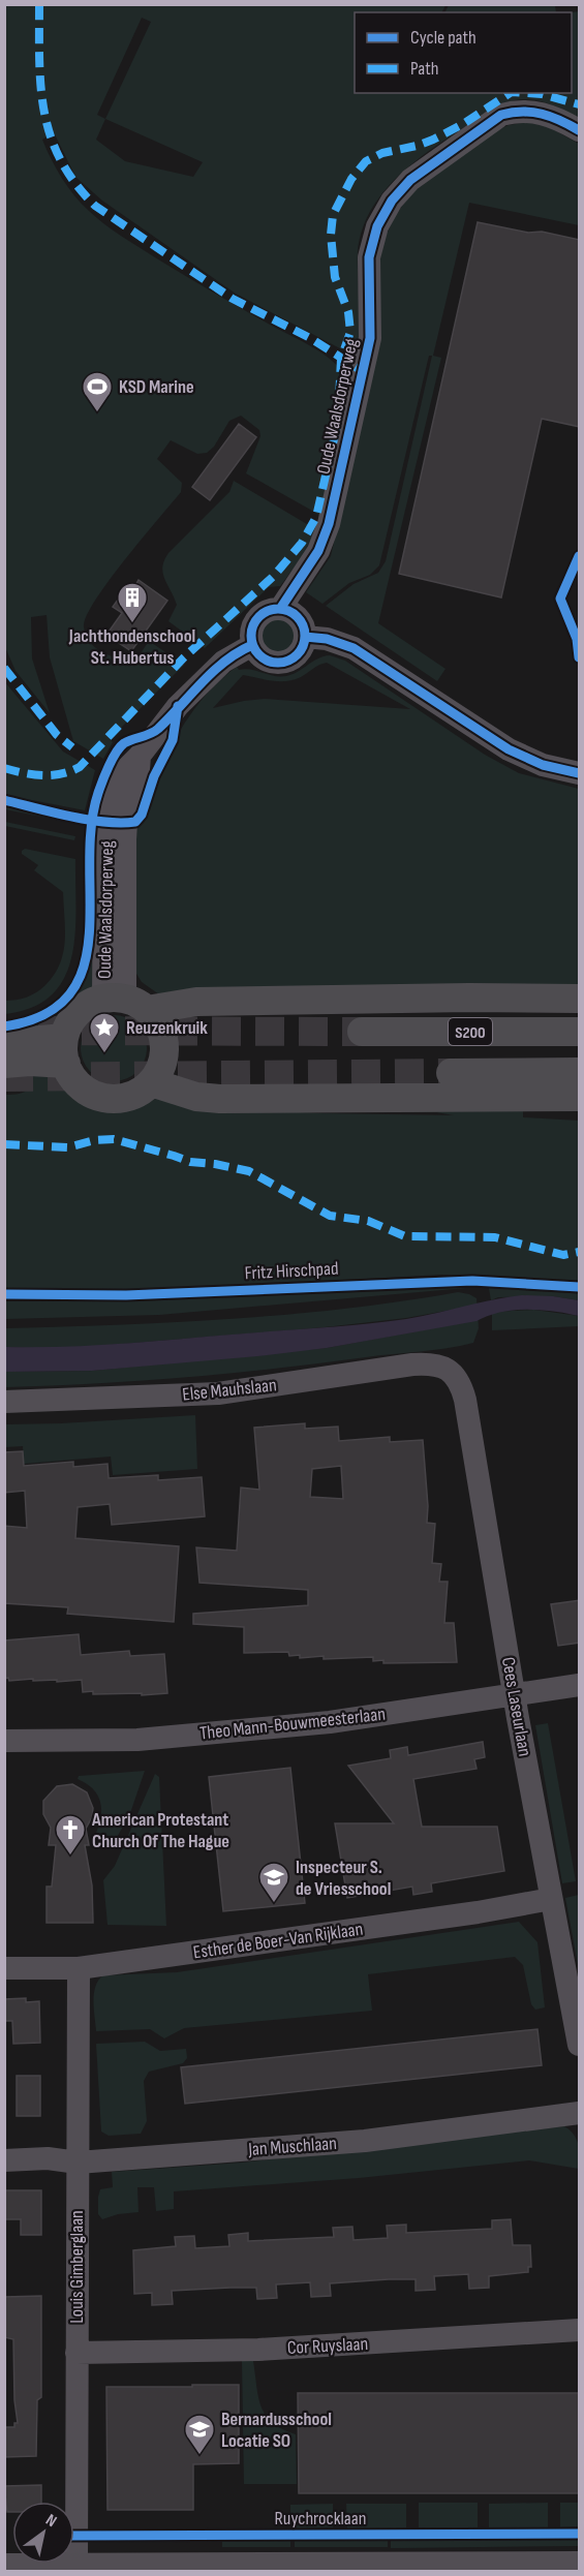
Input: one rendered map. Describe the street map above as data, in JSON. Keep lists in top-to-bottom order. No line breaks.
{"streets":{"main road":["S200"],"street":["Oude Waalsdorperweg","Else Mauhslaan","Cees Laseurlaan","Theo Mann-Bouwmeesterlaan","Esther de Boer-Van Rijklaan","Jan Muschlaan","Louis Gimberglaan","Cor Ruyslaan"],"cycle path":["Fritz Hirschpad","Ruychrocklaan"]},"crossings":[["Else Mauhslaan","Cees Laseurlaan"],["Cees Laseurlaan","Theo Mann-Bouwmeesterlaan"],["Cees Laseurlaan","Esther de Boer-Van Rijklaan"],["Esther de Boer-Van Rijklaan","Louis Gimberglaan"],["Jan Muschlaan","Louis Gimberglaan"],["Louis Gimberglaan","Cor Ruyslaan"]],"places":{"sports":["KSD Marine"],"building":["Jachthondenschool St. Hubertus"],"place":["Reuzenkruik"],"church":["American Protestant Church Of The Hague"],"school or university":["Inspecteur S. de Vriesschool","Bernardusschool Locatie SO"]},"legend":["Cycle path","Path"],"north":"top right"}
